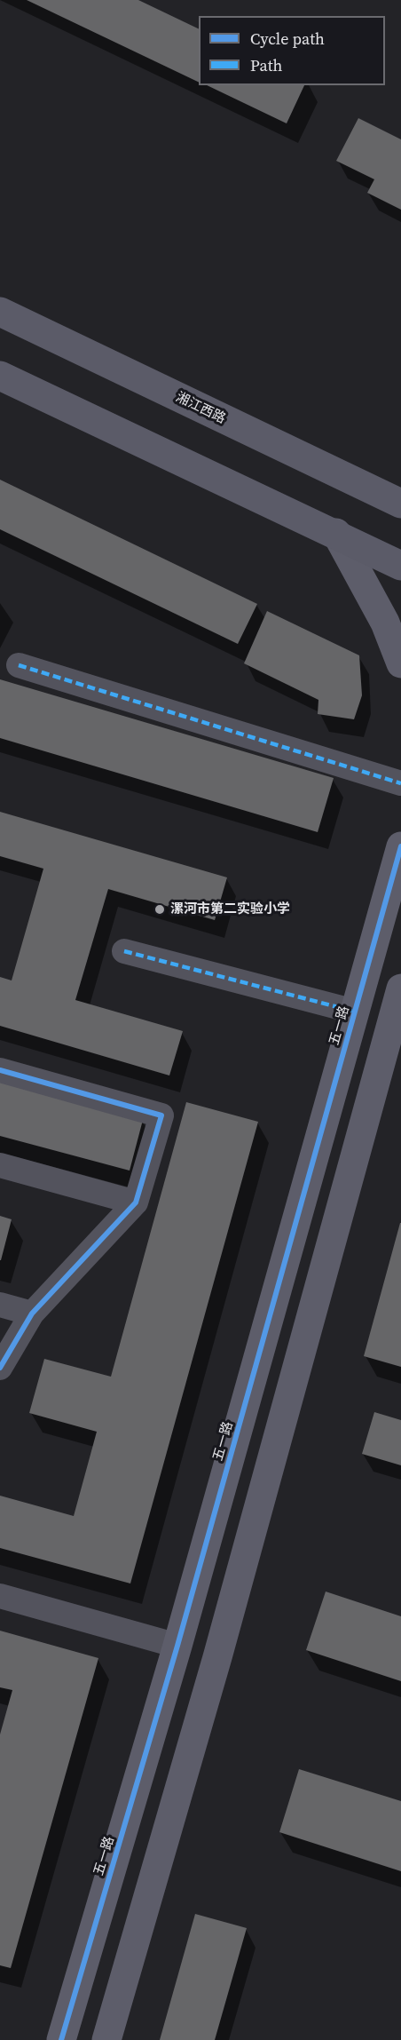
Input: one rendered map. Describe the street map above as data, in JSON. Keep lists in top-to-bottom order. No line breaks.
{"streets":{"main road":["湘江西路"],"street":["五一路"]},"places":["漯河市第二实验小学"],"legend":["Cycle path","Path"]}
